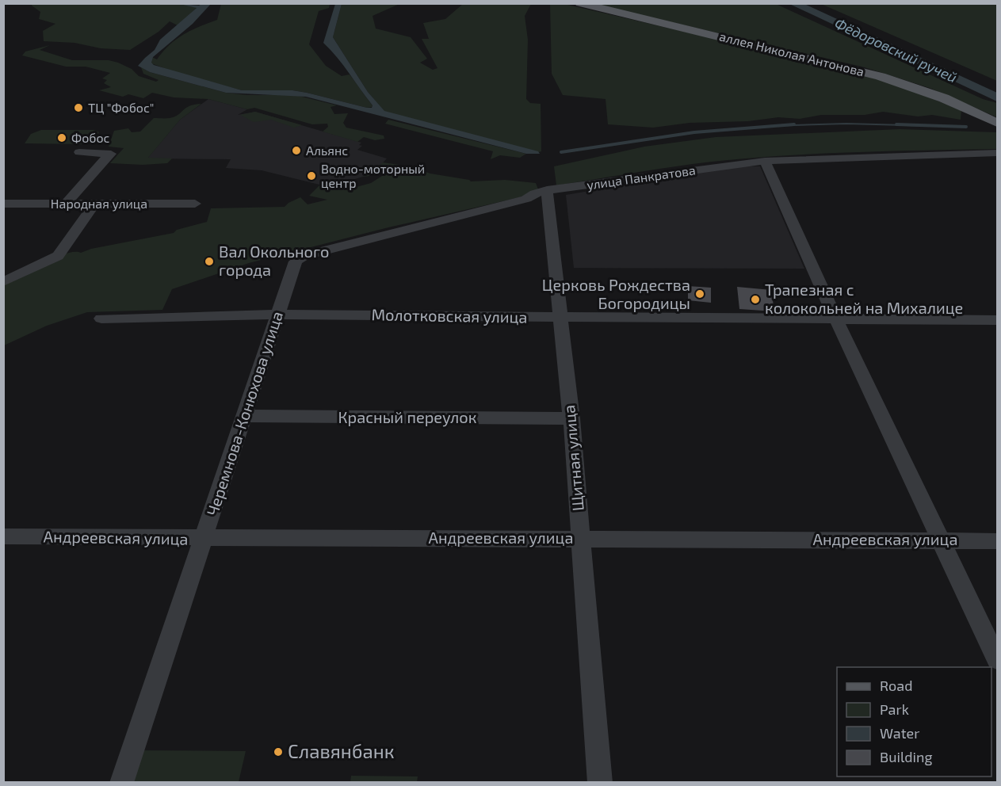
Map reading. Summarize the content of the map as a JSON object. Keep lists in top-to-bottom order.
{
  "streets": {
    "main road": ["аллея Николая Антонова"],
    "street": [
      "улица Панкратова",
      "Народная улица",
      "Молотковская улица",
      "Черемнова-Конюхова улица",
      "Красный переулок",
      "Щитная улица",
      "Андреевская улица"
    ]
  },
  "crossings": [
    ["улица Панкратова", "Черемнова-Конюхова улица"],
    ["улица Панкратова", "Щитная улица"],
    ["Молотковская улица", "Черемнова-Конюхова улица"],
    ["Молотковская улица", "Щитная улица"],
    ["Черемнова-Конюхова улица", "Красный переулок"],
    ["Черемнова-Конюхова улица", "Андреевская улица"],
    ["Красный переулок", "Щитная улица"],
    ["Щитная улица", "Андреевская улица"]
  ],
  "water": ["Фёдоровский ручей"],
  "places": [
    "ТЦ \"Фобос\"",
    "Фобос",
    "Альянс",
    "Водно-моторный центр",
    "Вал Окольного города",
    "Церковь Рождества Богородицы",
    "Трапезная с колокольней на Михалице",
    "Славянбанк"
  ],
  "legend": [
    "Road",
    "Park",
    "Water",
    "Building"
  ]
}
